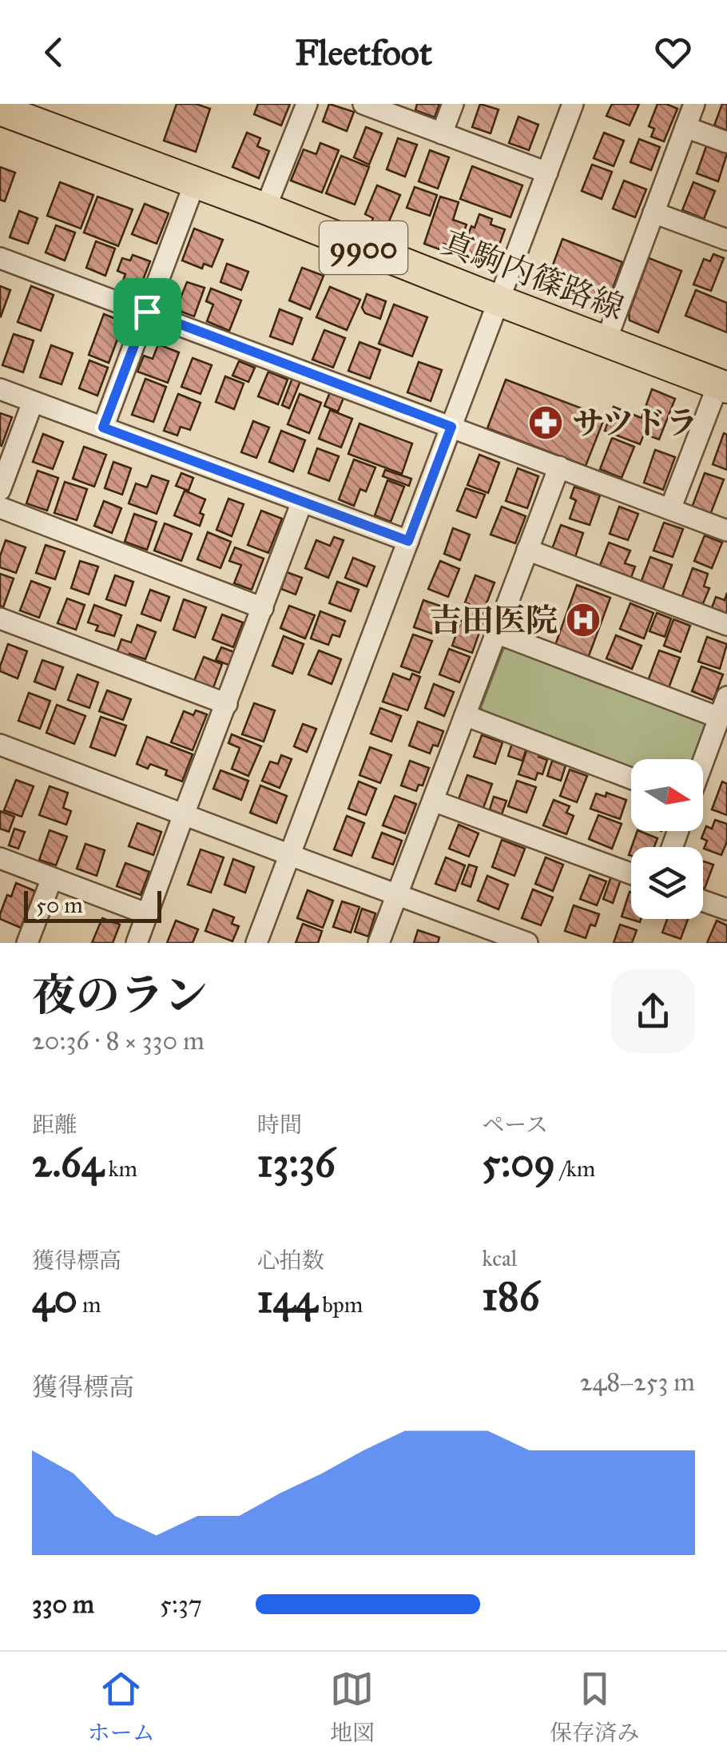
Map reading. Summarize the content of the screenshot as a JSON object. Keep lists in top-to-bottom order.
{
  "streets": {
    "main road": ["9900", "真駒内篠路線"]
  },
  "places": {
    "pharmacy": ["サツドラ"],
    "hospital": ["吉田医院"]
  },
  "scale_bar": "50 m",
  "north": "right",
  "page": {
    "header": "Fleetfoot",
    "scale": "50 m",
    "heading": ["夜のラン", "20:36 · 8 × 330 m"],
    "stats": [
      ["距離", "2.64 km"],
      ["時間", "13:36"],
      ["ペース", "5:09 /km"],
      ["獲得標高", "40 m"],
      ["心拍数", "144 bpm"],
      ["kcal", "186"]
    ],
    "chart": ["獲得標高", "248–253 m"],
    "list": [
      {
        "name": "330 m",
        "note": "5:37"
      }
    ],
    "tabs": ["ホーム", "地図", "保存済み"]
  }
}
